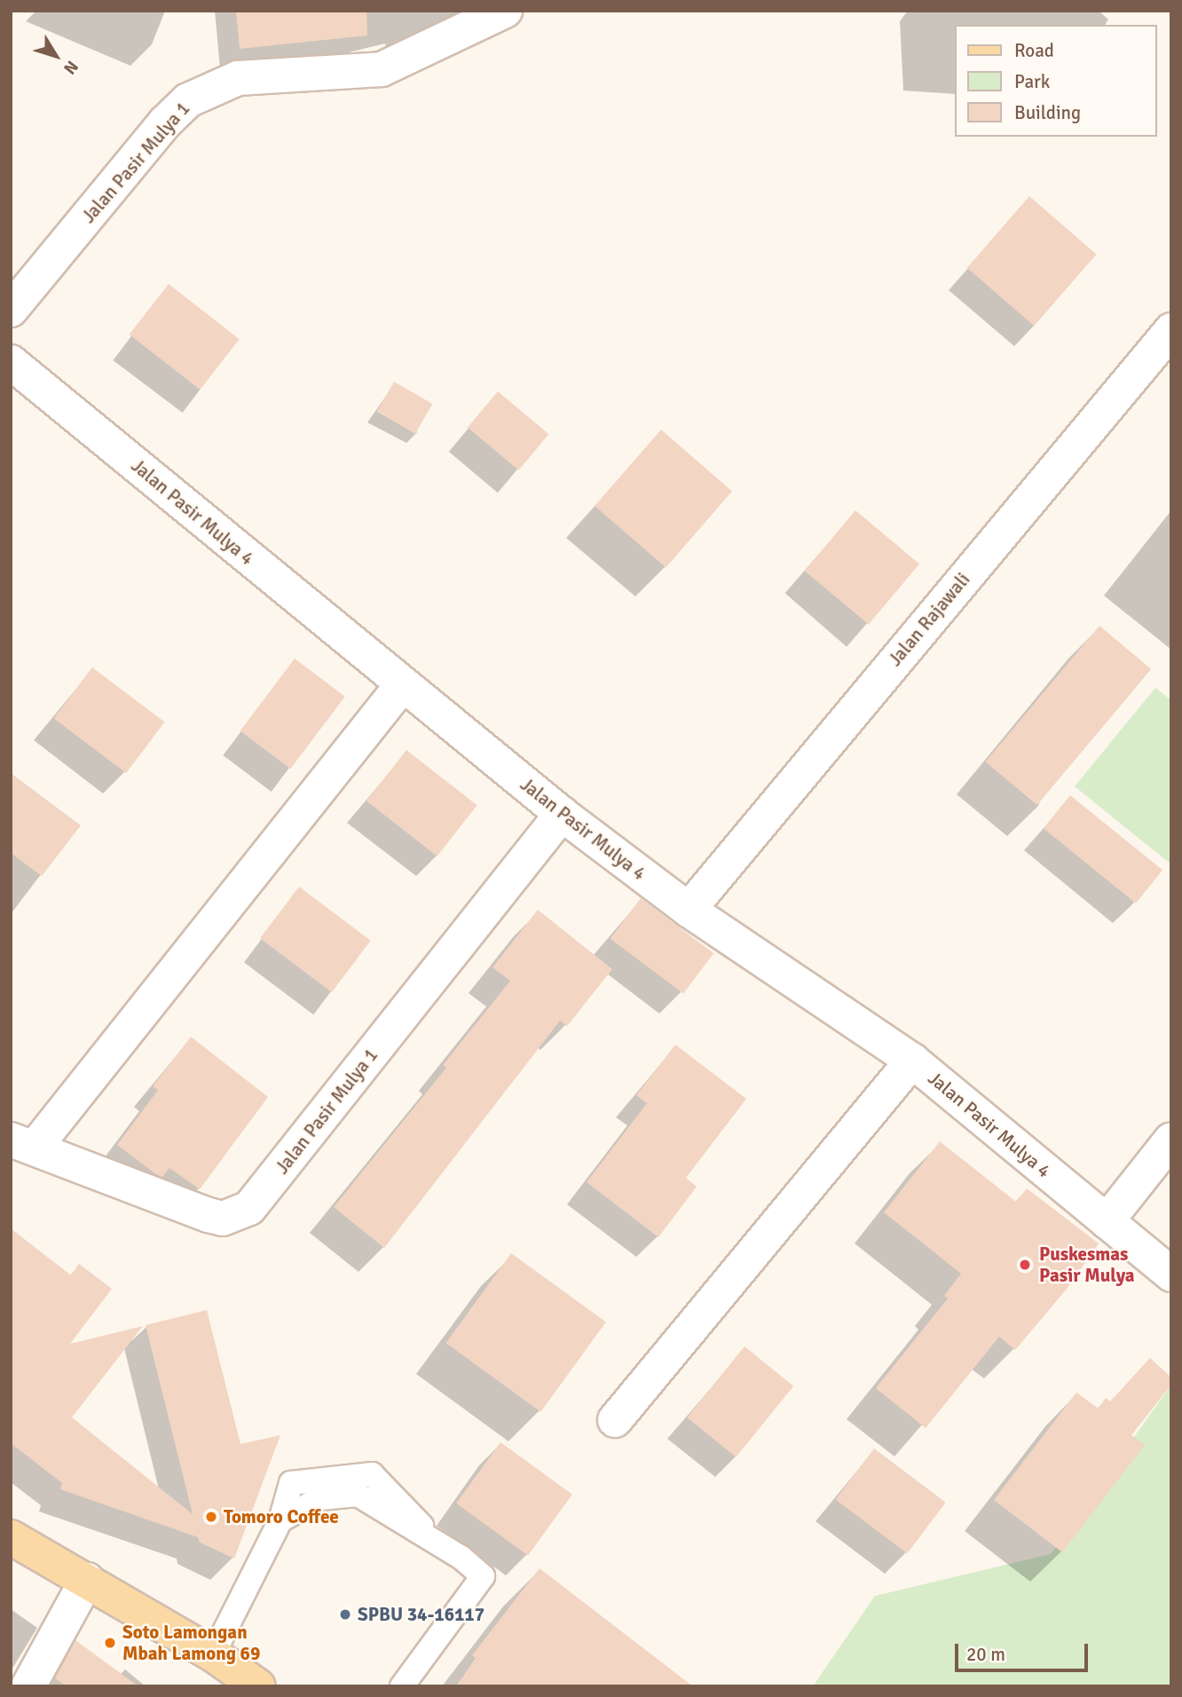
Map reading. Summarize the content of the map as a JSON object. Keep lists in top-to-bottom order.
{
  "streets": {
    "street": ["Jalan Pasir Mulya 1", "Jalan Pasir Mulya 4", "Jalan Rajawali"]
  },
  "crossings": [
    ["Jalan Pasir Mulya 1", "Jalan Pasir Mulya 4"],
    ["Jalan Pasir Mulya 4", "Jalan Rajawali"]
  ],
  "places": [
    "Puskesmas Pasir Mulya",
    "Tomoro Coffee",
    "SPBU 34-16117",
    "Soto Lamongan Mbah Lamong 69"
  ],
  "legend": ["Road", "Park", "Building"],
  "scale_bar": "20 m",
  "north": "bottom right"
}
